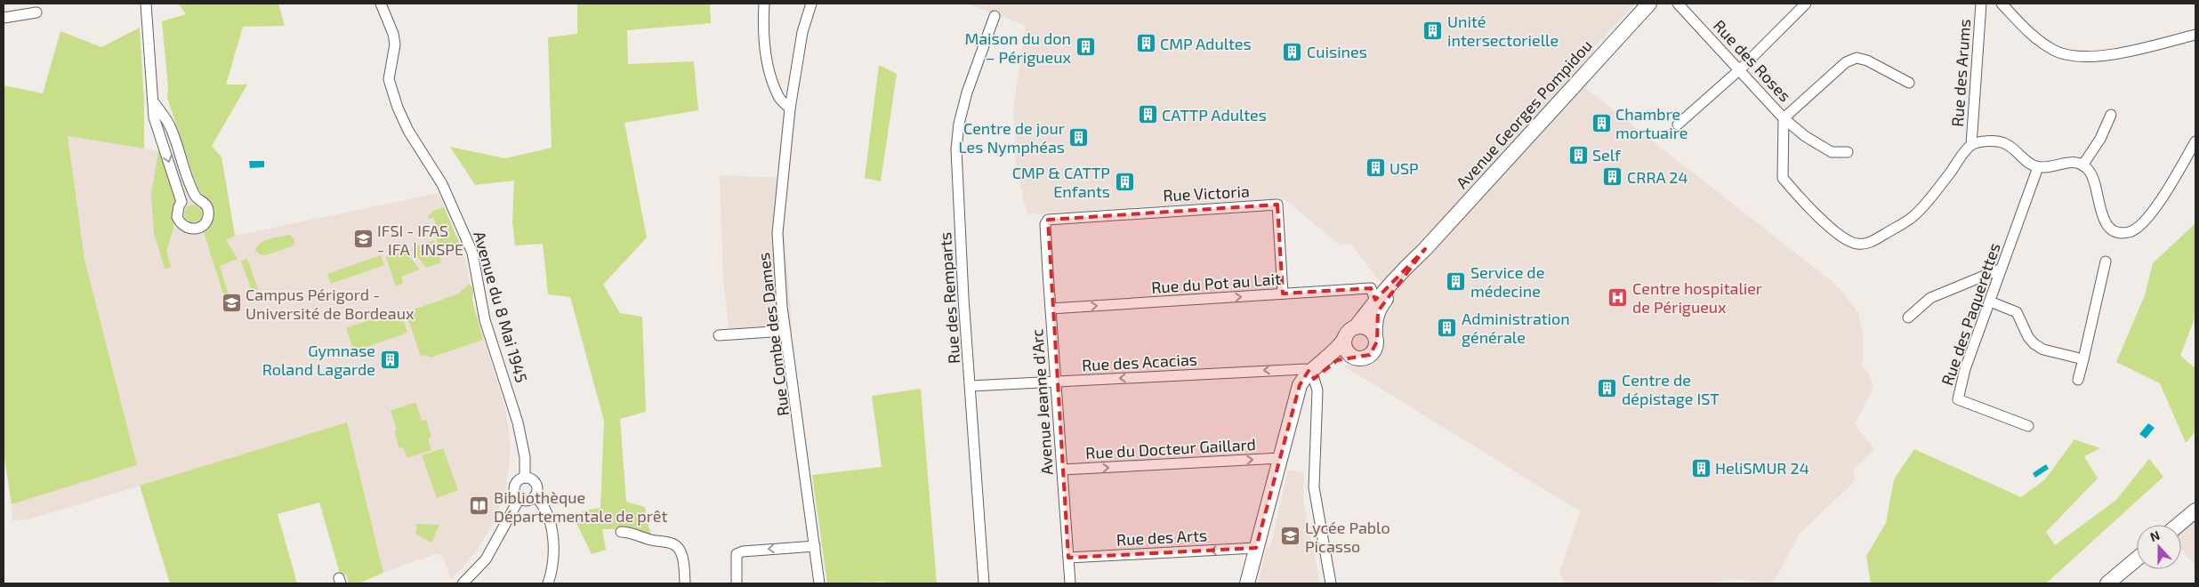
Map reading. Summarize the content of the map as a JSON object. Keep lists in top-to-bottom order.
{
  "streets": {
    "main road": ["Avenue Georges Pompidou"],
    "street": [
      "Rue des Roses",
      "Rue des Arums",
      "Rue Victoria",
      "Rue du Pot au Lait",
      "Rue des Remparts",
      "Avenue du 8 Mai 1945",
      "Rue des Paquerettes",
      "Rue Combe des Dames",
      "Rue des Acacias",
      "Avenue Jeanne d'Arc",
      "Rue du Docteur Gaillard",
      "Rue des Arts"
    ]
  },
  "crossings": [
    ["Rue des Roses", "Rue des Arums"],
    ["Avenue Georges Pompidou", "Rue du Pot au Lait"],
    ["Rue Victoria", "Rue du Pot au Lait"],
    ["Rue Victoria", "Avenue Jeanne d'Arc"],
    ["Rue du Pot au Lait", "Avenue Jeanne d'Arc"],
    ["Rue des Remparts", "Rue des Acacias"],
    ["Rue des Acacias", "Avenue Jeanne d'Arc"],
    ["Avenue Jeanne d'Arc", "Rue du Docteur Gaillard"],
    ["Avenue Jeanne d'Arc", "Rue des Arts"]
  ],
  "one_way": [
    "Rue du Pot au Lait",
    "Rue des Acacias",
    "Rue du Docteur Gaillard",
    "Rue des Arts"
  ],
  "places": {
    "building": [
      "Unité intersectorielle",
      "CMP Adultes",
      "Maison du don – Périgueux",
      "Cuisines",
      "CATTP Adultes",
      "Chambre mortuaire",
      "Centre de jour Les Nymphéas",
      "Self",
      "USP",
      "CRRA 24",
      "CMP & CATTP Enfants",
      "Service de médecine",
      "Administration générale",
      "Gymnase Roland Lagarde",
      "Centre de dépistage IST",
      "HeliSMUR 24"
    ],
    "school or university": ["IFSI - IFAS - IFA | INSPE", "Campus Périgord - Université de Bordeaux", "Lycée Pablo Picasso"],
    "hospital": ["Centre hospitalier de Périgueux"],
    "library": ["Bibliothèque Départementale de prêt"]
  },
  "north": "top"
}
